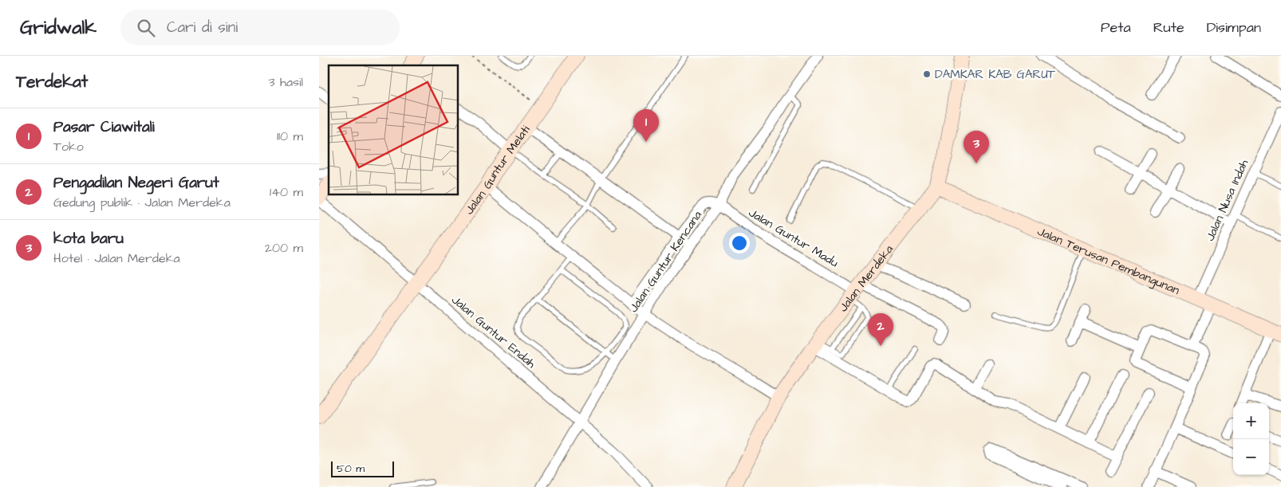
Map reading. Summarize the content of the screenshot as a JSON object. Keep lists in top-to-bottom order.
{
  "streets": {
    "street": [
      "Jalan Guntur Melati",
      "Jalan Nusa Indah",
      "Jalan Guntur Madu",
      "Jalan Terusan Pembangunan",
      "Jalan Guntur Kencana",
      "Jalan Merdeka",
      "Jalan Guntur Endah"
    ]
  },
  "crossings": [
    ["Jalan Guntur Melati", "Jalan Guntur Endah"],
    ["Jalan Nusa Indah", "Jalan Terusan Pembangunan"],
    ["Jalan Guntur Madu", "Jalan Guntur Kencana"],
    ["Jalan Guntur Madu", "Jalan Merdeka"],
    ["Jalan Terusan Pembangunan", "Jalan Merdeka"],
    ["Jalan Guntur Kencana", "Jalan Guntur Endah"]
  ],
  "places": ["DAMKAR KAB GARUT"],
  "scale_bar": "50 m",
  "page": {
    "header": "Gridwalk",
    "search": "Cari di sini",
    "nav": ["Peta", "Rute", "Disimpan"],
    "heading": ["Terdekat", "3 hasil"],
    "list": [
      {
        "mark": "1",
        "name": "Pasar Ciawitali",
        "note": "Toko",
        "value": "110 m"
      },
      {
        "mark": "2",
        "name": "Pengadilan Negeri Garut",
        "note": "Gedung publik · Jalan Merdeka",
        "value": "140 m"
      },
      {
        "mark": "3",
        "name": "kota baru",
        "note": "Hotel · Jalan Merdeka",
        "value": "200 m"
      }
    ],
    "pins": ["1", "3", "2"],
    "map_buttons": ["+", "−"],
    "scale": "50 m"
  }
}
